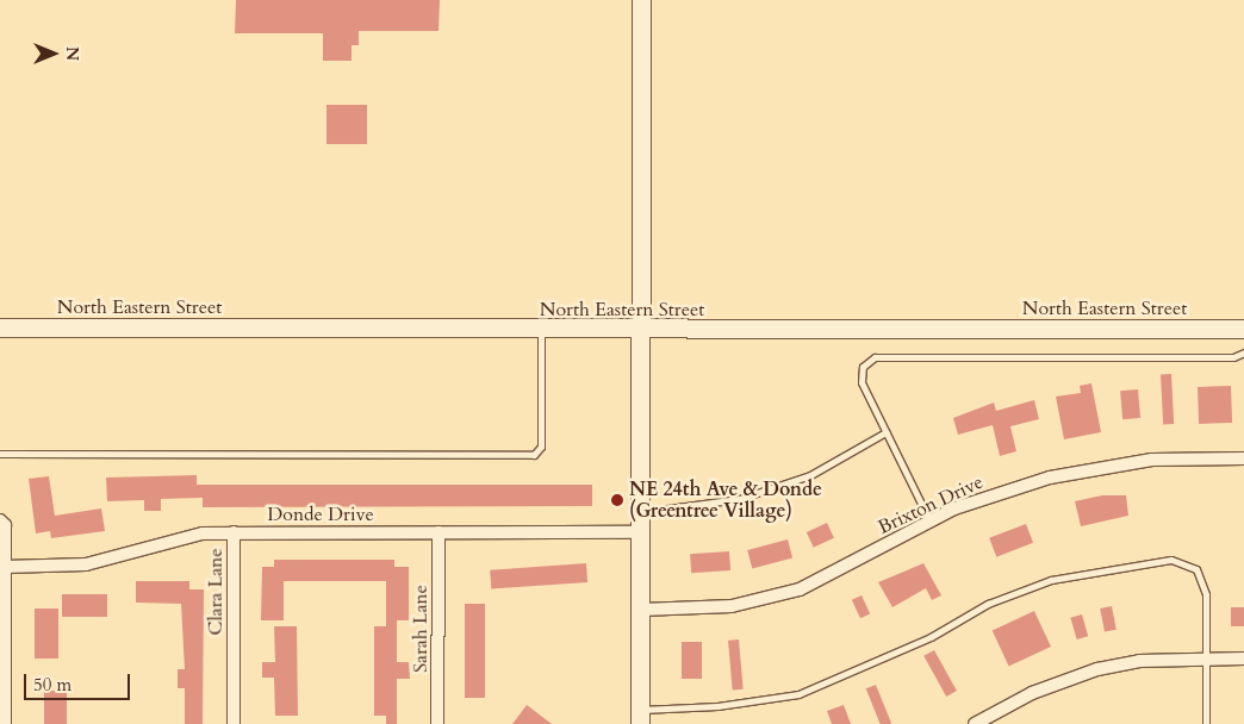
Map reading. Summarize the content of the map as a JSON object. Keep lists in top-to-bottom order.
{
  "streets": {
    "main road": ["North Eastern Street"],
    "street": [
      "Brixton Drive",
      "Donde Drive",
      "Clara Lane",
      "Sarah Lane"
    ]
  },
  "crossings": [
    ["Donde Drive", "Clara Lane"],
    ["Donde Drive", "Sarah Lane"]
  ],
  "places": ["NE 24th Ave & Donde (Greentree Village)"],
  "scale_bar": "50 m",
  "north": "right"
}
